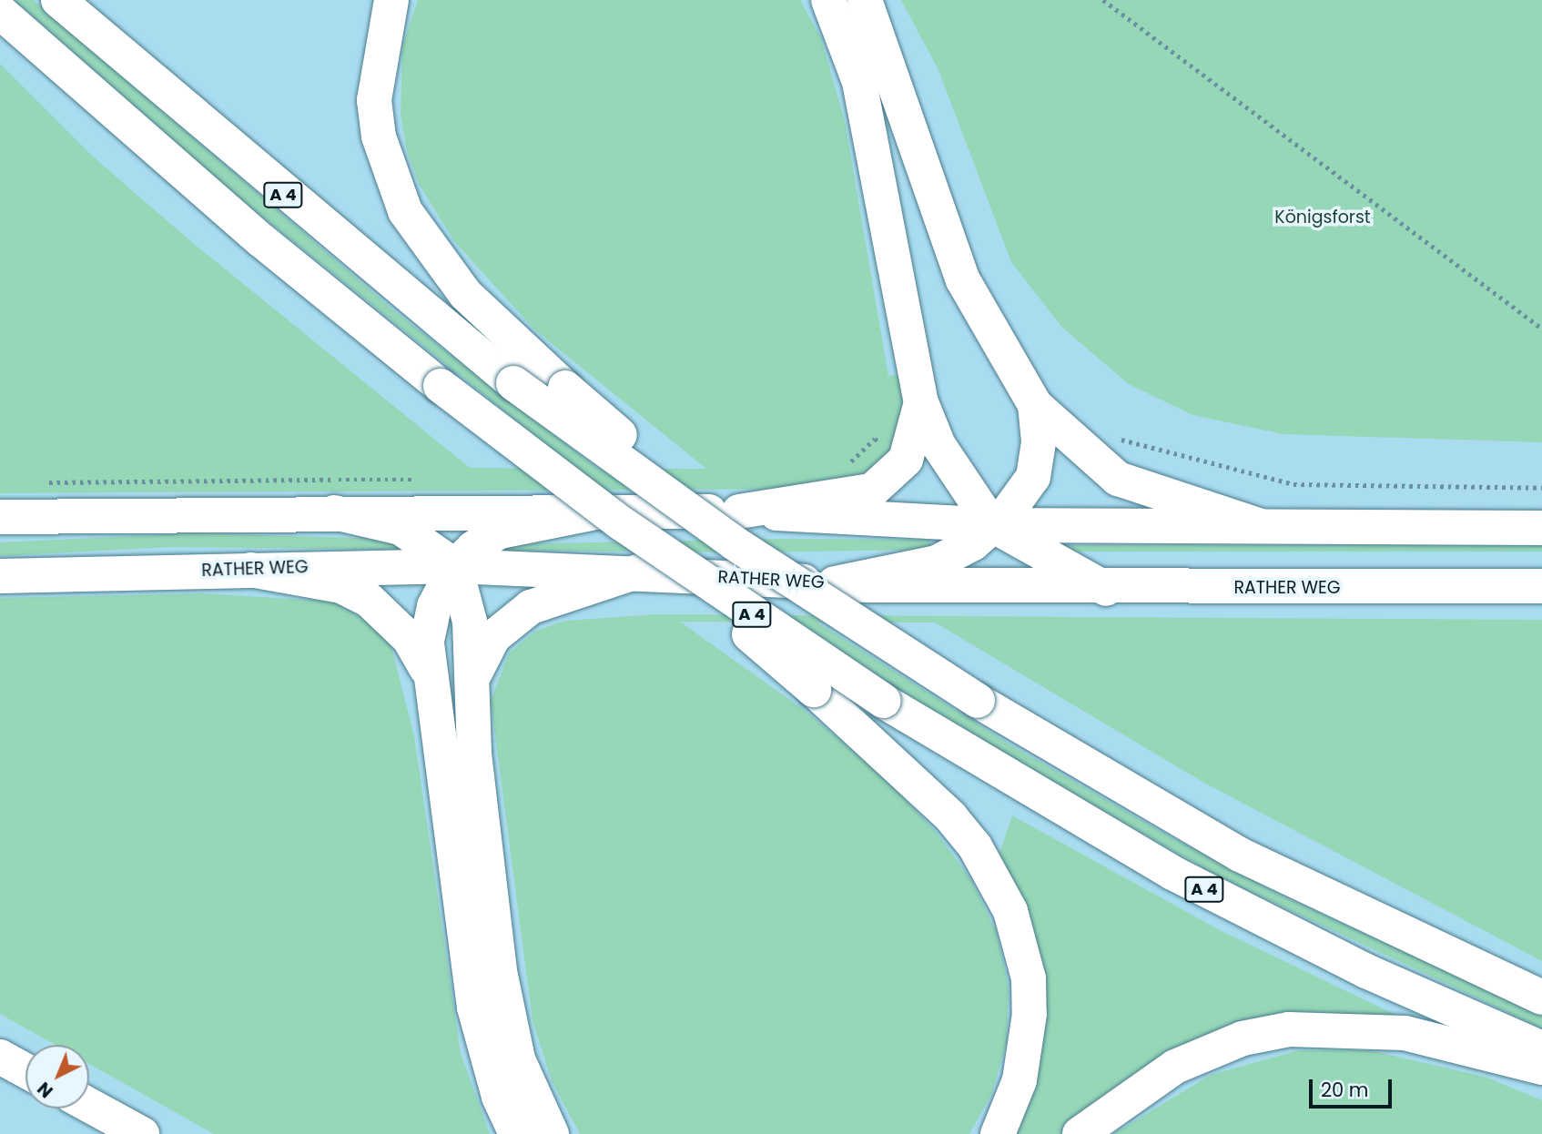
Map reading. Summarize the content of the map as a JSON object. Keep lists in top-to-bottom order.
{
  "streets": {
    "main road": ["A 4", "RATHER WEG"]
  },
  "parks": ["Königsforst"],
  "scale_bar": "20 m",
  "north": "bottom left"
}
